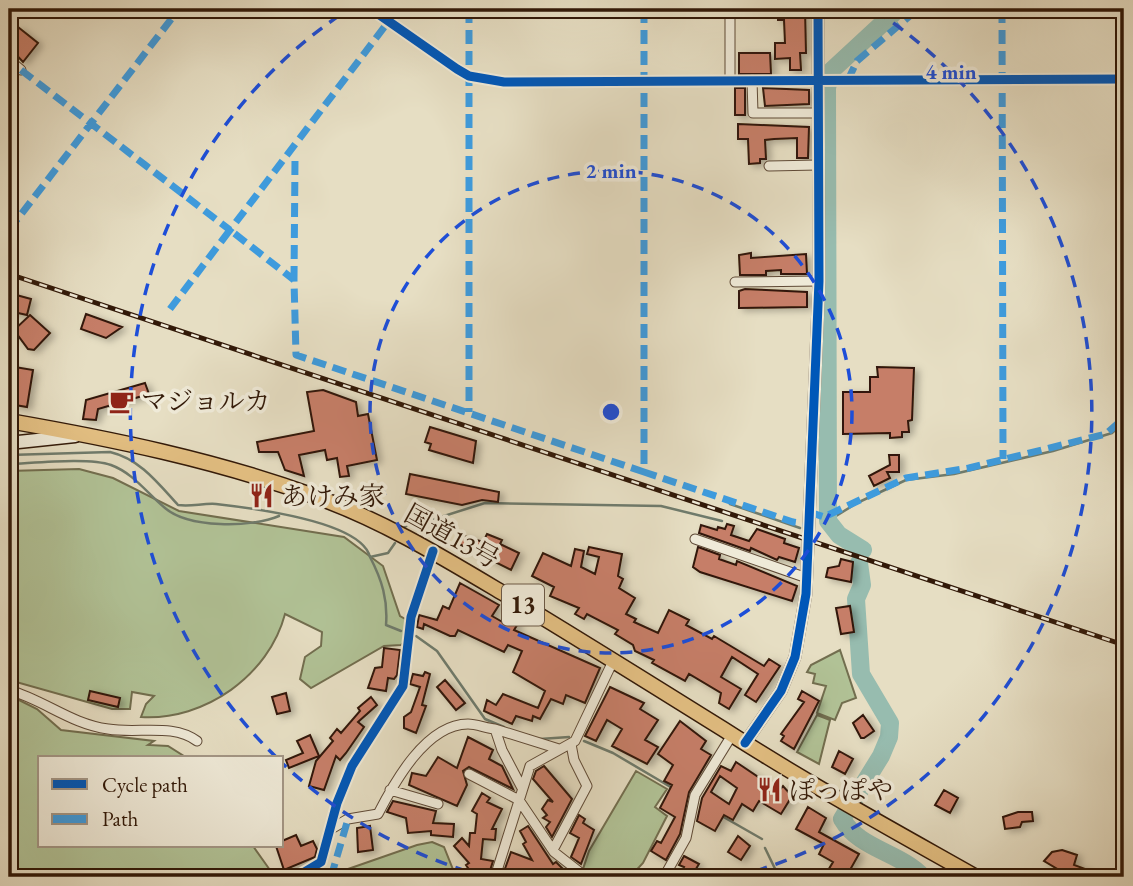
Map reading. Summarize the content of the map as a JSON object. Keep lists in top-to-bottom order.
{
  "streets": {
    "highway": ["国道13号", "13"]
  },
  "places": {
    "cafe": ["マジョルカ"],
    "restaurant": ["あけみ家", "ぽっぽや"]
  },
  "legend": ["Cycle path", "Path"],
  "rings": ["4 min", "2 min"]
}
